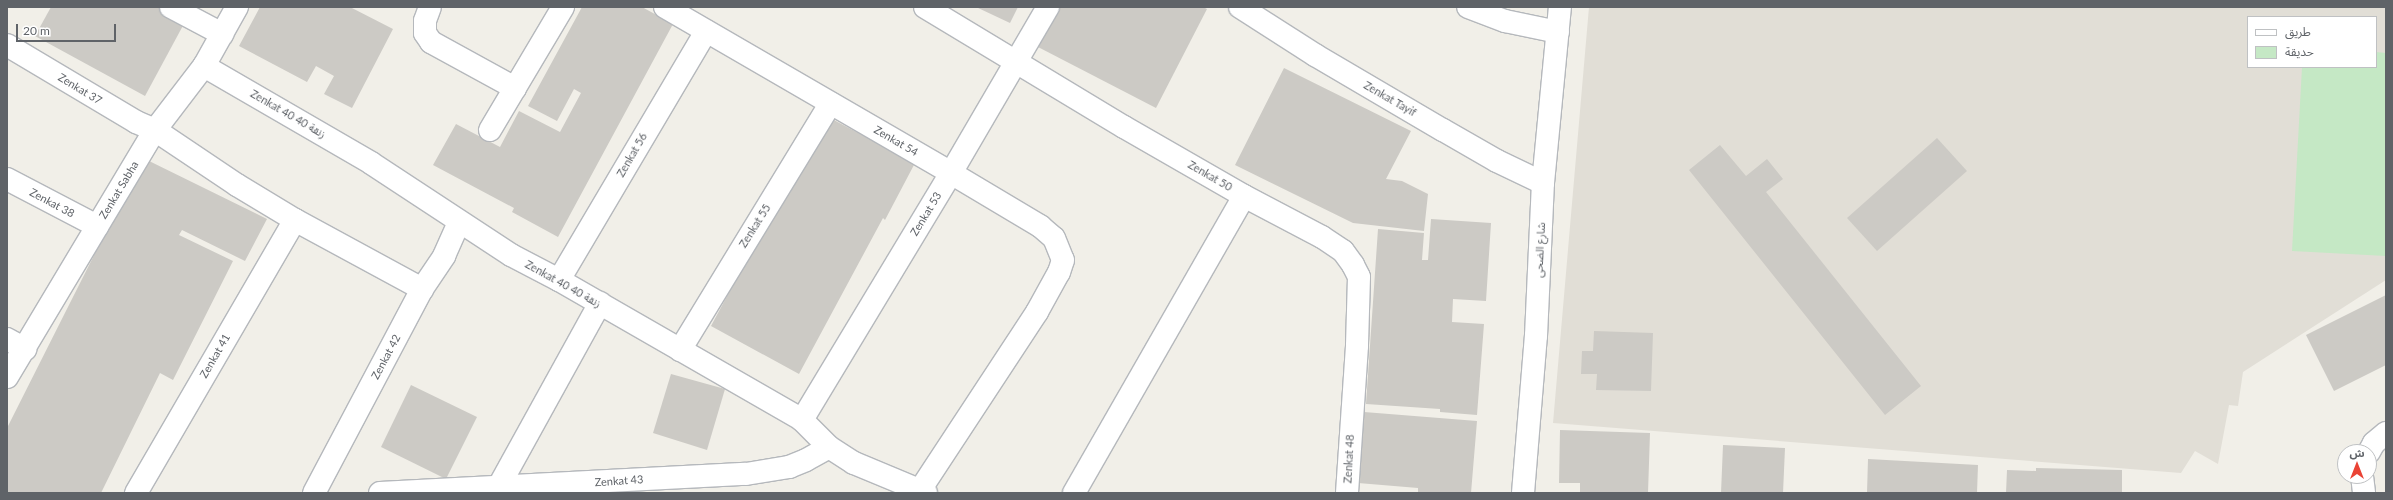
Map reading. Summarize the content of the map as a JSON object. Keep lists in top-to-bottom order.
{
  "streets": {
    "street": [
      "Zenkat 37",
      "Zenkat Tayif",
      "Zenkat 40 زنقة 40",
      "Zenkat 54",
      "Zenkat 56",
      "Zenkat 50",
      "Zenkat Sabha",
      "Zenkat 38",
      "Zenkat 53",
      "Zenkat 55",
      "شارع الضحى",
      "Zenkat 41",
      "Zenkat 42",
      "Zenkat 48",
      "Zenkat 43"
    ]
  },
  "crossings": [
    ["Zenkat 37", "Zenkat Sabha"],
    ["Zenkat 37", "Zenkat 41"],
    ["Zenkat 37", "Zenkat 42"],
    ["Zenkat Tayif", "شارع الضحى"],
    ["Zenkat 40 زنقة 40", "Zenkat 54"],
    ["Zenkat 40 زنقة 40", "Zenkat 56"],
    ["Zenkat 40 زنقة 40", "Zenkat Sabha"],
    ["Zenkat 40 زنقة 40", "Zenkat 53"],
    ["Zenkat 40 زنقة 40", "Zenkat 55"],
    ["Zenkat 40 زنقة 40", "Zenkat 42"],
    ["Zenkat 40 زنقة 40", "Zenkat 43"],
    ["Zenkat 54", "Zenkat 56"],
    ["Zenkat 54", "Zenkat 53"],
    ["Zenkat 54", "Zenkat 55"],
    ["Zenkat 50", "Zenkat 53"],
    ["Zenkat 50", "Zenkat 48"],
    ["Zenkat Sabha", "Zenkat 38"]
  ],
  "legend": ["طريق", "حديقة"],
  "scale_bar": "20 m",
  "north": "top"
}
